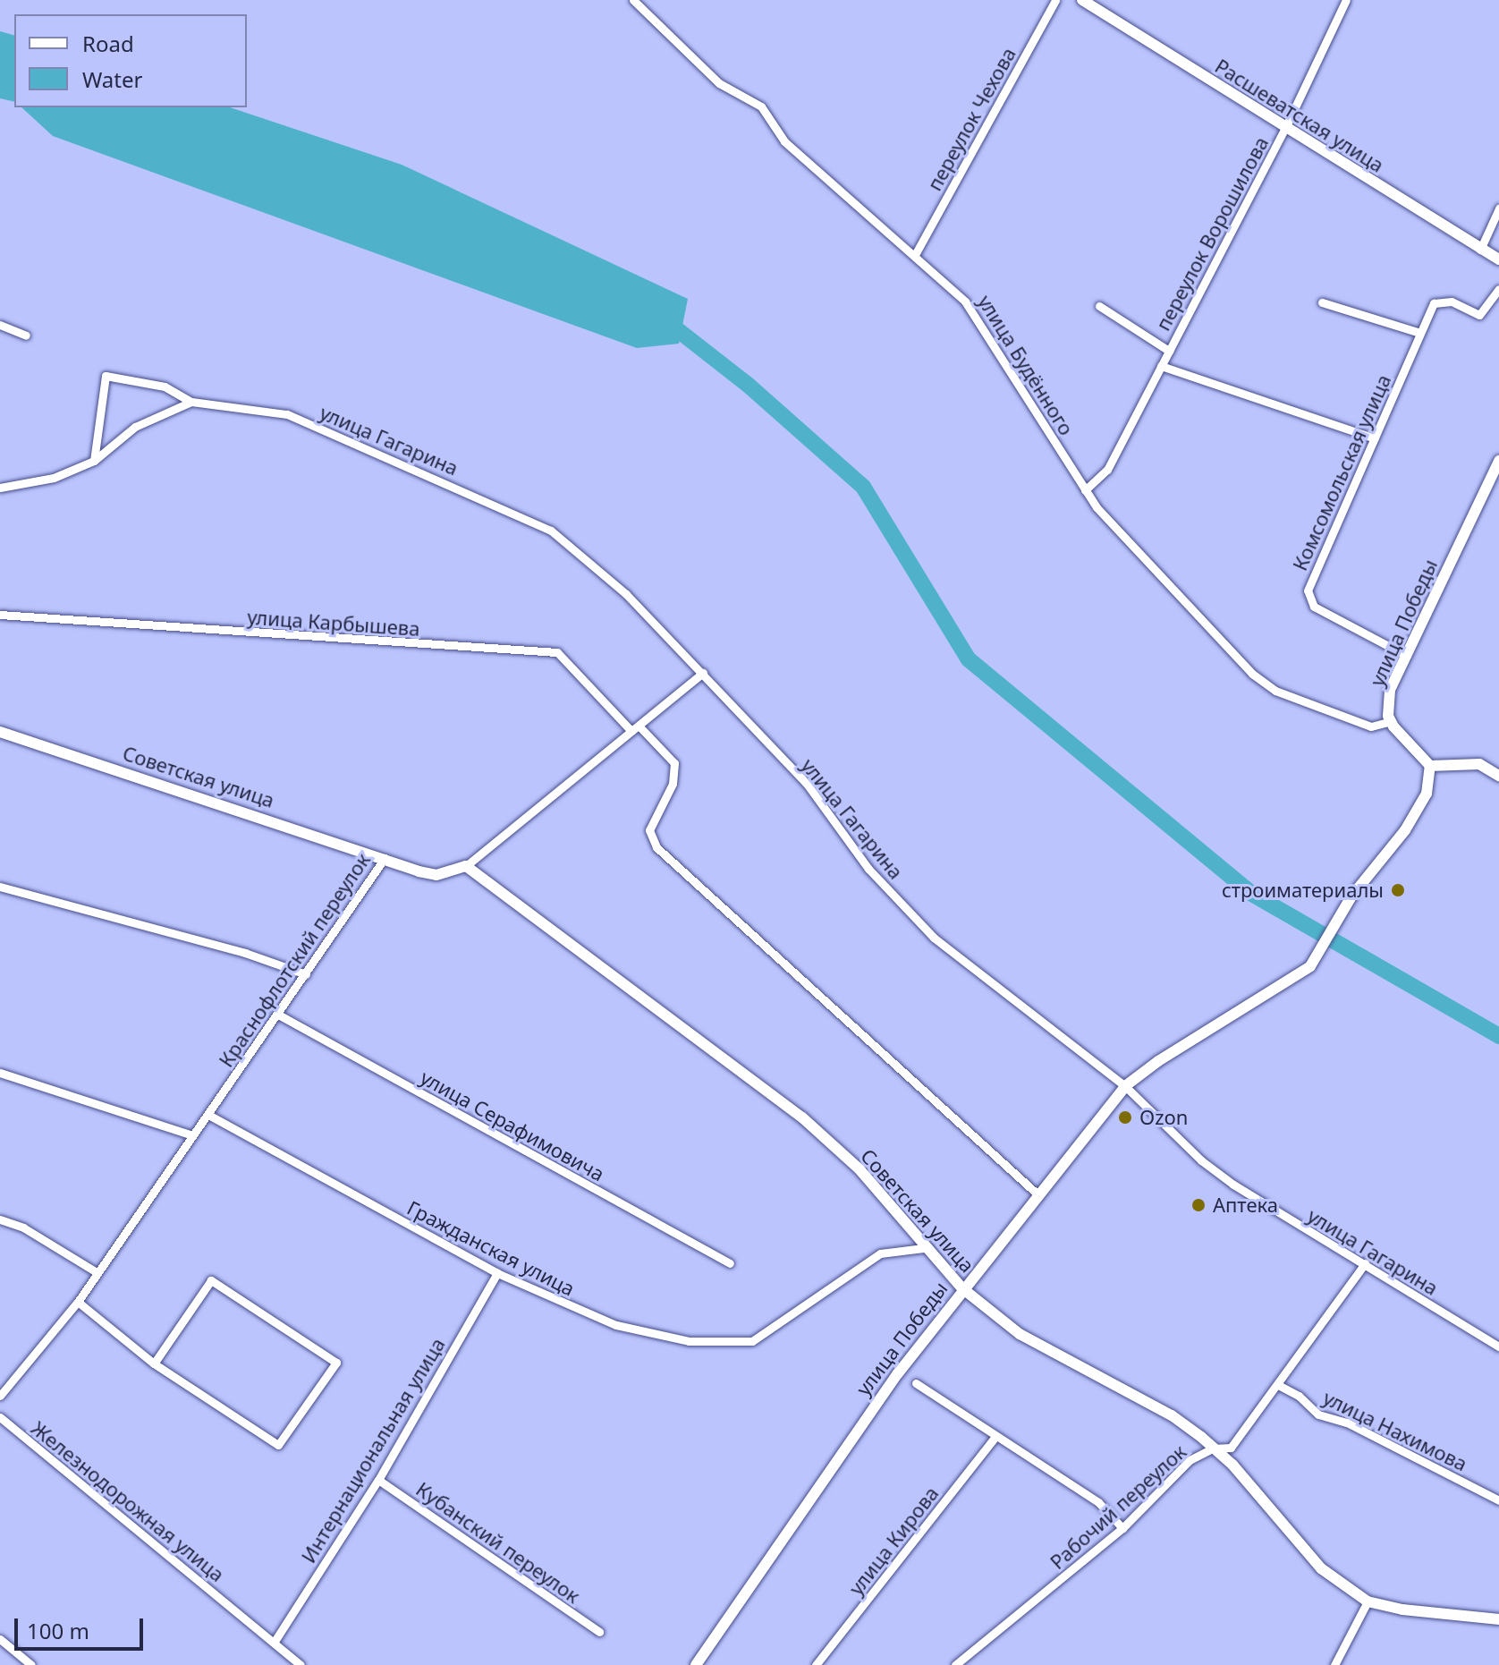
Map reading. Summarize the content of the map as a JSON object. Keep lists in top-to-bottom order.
{
  "streets": {
    "street": [
      "Расшеватская улица",
      "переулок Чехова",
      "переулок Ворошилова",
      "улица Будённого",
      "улица Гагарина",
      "Комсомольская улица",
      "улица Карбышева",
      "улица Победы",
      "Советская улица",
      "Краснофлотский переулок",
      "улица Серафимовича",
      "Гражданская улица",
      "улица Нахимова",
      "Интернациональная улица",
      "Железнодорожная улица",
      "Рабочий переулок",
      "улица Кирова",
      "Кубанский переулок"
    ]
  },
  "crossings": [
    ["Расшеватская улица", "переулок Ворошилова"],
    ["переулок Чехова", "улица Будённого"],
    ["переулок Ворошилова", "улица Будённого"],
    ["улица Будённого", "улица Победы"],
    ["улица Гагарина", "улица Победы"],
    ["улица Гагарина", "Краснофлотский переулок"],
    ["улица Гагарина", "Рабочий переулок"],
    ["Комсомольская улица", "улица Победы"],
    ["улица Карбышева", "улица Победы"],
    ["улица Карбышева", "Краснофлотский переулок"],
    ["улица Победы", "Советская улица"],
    ["Советская улица", "Краснофлотский переулок"],
    ["Советская улица", "Гражданская улица"],
    ["Советская улица", "Рабочий переулок"],
    ["Краснофлотский переулок", "улица Серафимовича"],
    ["Краснофлотский переулок", "Гражданская улица"],
    ["Гражданская улица", "Интернациональная улица"],
    ["улица Нахимова", "Рабочий переулок"],
    ["Интернациональная улица", "Железнодорожная улица"],
    ["Интернациональная улица", "Кубанский переулок"]
  ],
  "places": ["строиматериалы", "Ozon", "Аптека"],
  "legend": ["Road", "Water"],
  "scale_bar": "100 m"
}
